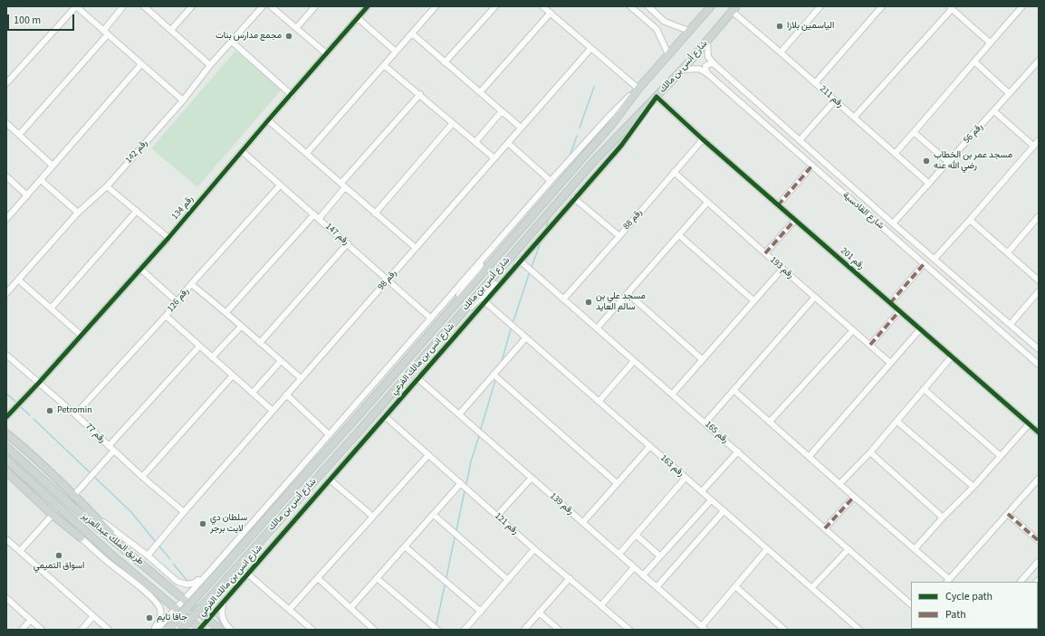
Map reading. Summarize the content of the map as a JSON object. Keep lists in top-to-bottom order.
{
  "streets": {
    "main road": ["شارع أنس بن مالك", "طريق الملك عبدالعزيز"],
    "street": [
      "رقم 211",
      "رقم 56",
      "رقم 142",
      "رقم 134",
      "شارع القادسية",
      "رقم 88",
      "رقم 147",
      "رقم 201",
      "رقم 193",
      "رقم 98",
      "رقم 126",
      "شارع انس بن مالك الفرعي",
      "رقم 165",
      "رقم 77",
      "رقم 163",
      "رقم 139",
      "رقم 121"
    ]
  },
  "crossings": [
    ["شارع أنس بن مالك", "رقم 211"],
    ["شارع أنس بن مالك", "شارع القادسية"],
    ["شارع أنس بن مالك", "رقم 201"],
    ["شارع أنس بن مالك", "شارع انس بن مالك الفرعي"],
    ["رقم 211", "رقم 56"],
    ["رقم 56", "شارع القادسية"],
    ["رقم 134", "رقم 147"],
    ["رقم 134", "رقم 77"],
    ["رقم 88", "رقم 201"],
    ["رقم 88", "رقم 193"],
    ["رقم 88", "رقم 165"],
    ["رقم 147", "رقم 98"],
    ["رقم 147", "رقم 126"],
    ["رقم 201", "شارع انس بن مالك الفرعي"],
    ["رقم 98", "رقم 77"],
    ["رقم 126", "رقم 77"],
    ["شارع انس بن مالك الفرعي", "رقم 165"],
    ["شارع انس بن مالك الفرعي", "رقم 163"],
    ["شارع انس بن مالك الفرعي", "رقم 139"],
    ["شارع انس بن مالك الفرعي", "رقم 121"],
    ["شارع انس بن مالك الفرعي", "طريق الملك عبدالعزيز"]
  ],
  "places": [
    "الياسمين بلازا",
    "مجمع مدارس بنات",
    "مسجد عمر بن الخطاب رضي الله عنه",
    "مسجد علي بن سالم العايد",
    "Petromin",
    "سلطان دي لايت برجر",
    "اسواق التميمي",
    "جافا تايم"
  ],
  "legend": ["Cycle path", "Path"],
  "scale_bar": "100 m"
}
